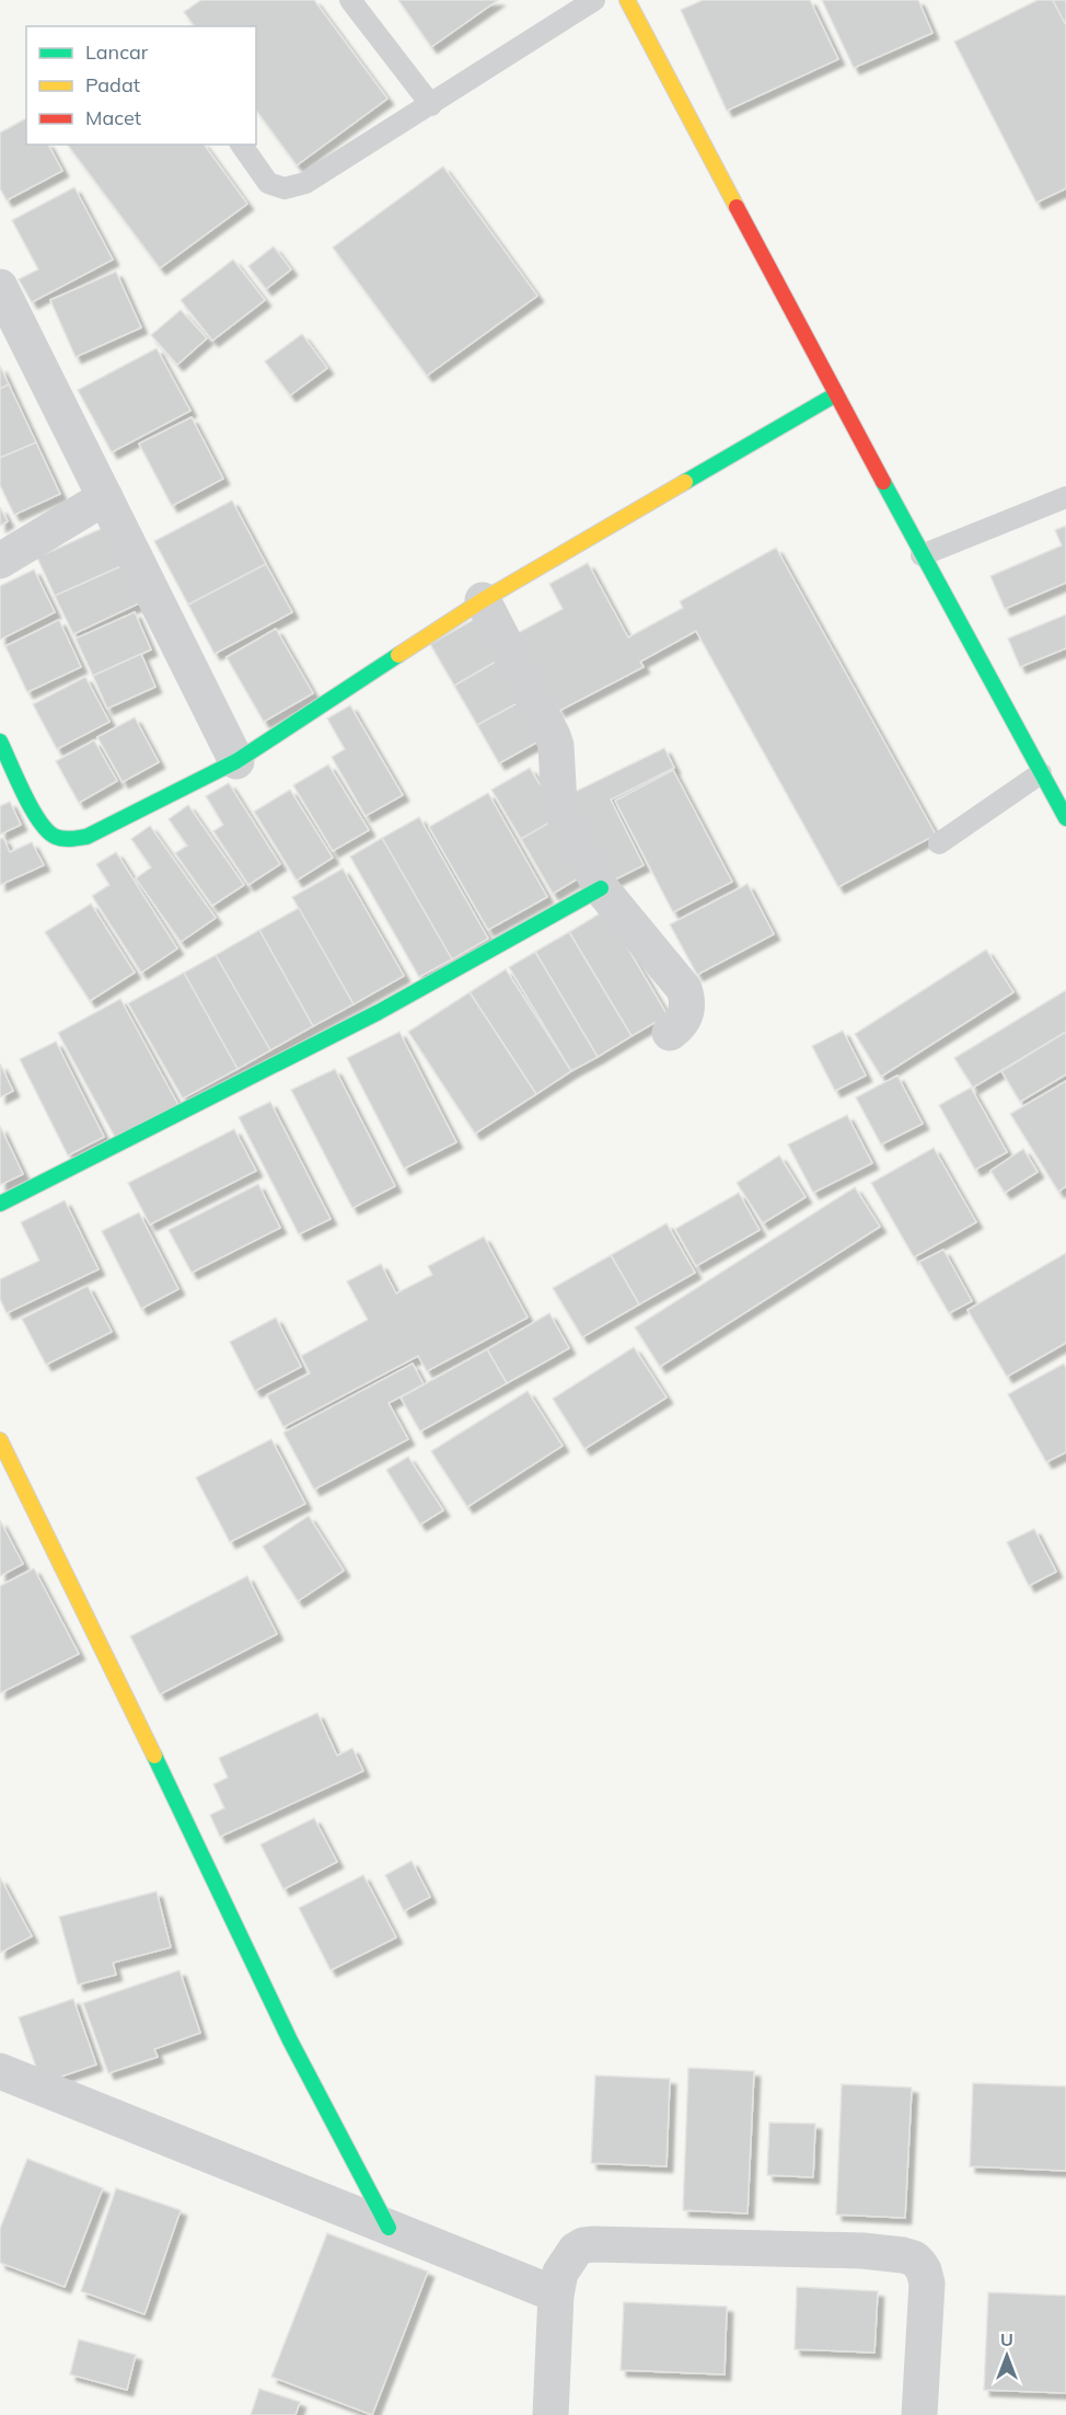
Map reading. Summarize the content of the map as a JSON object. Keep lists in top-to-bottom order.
{
  "legend": ["Lancar", "Padat", "Macet"],
  "north": "top"
}
